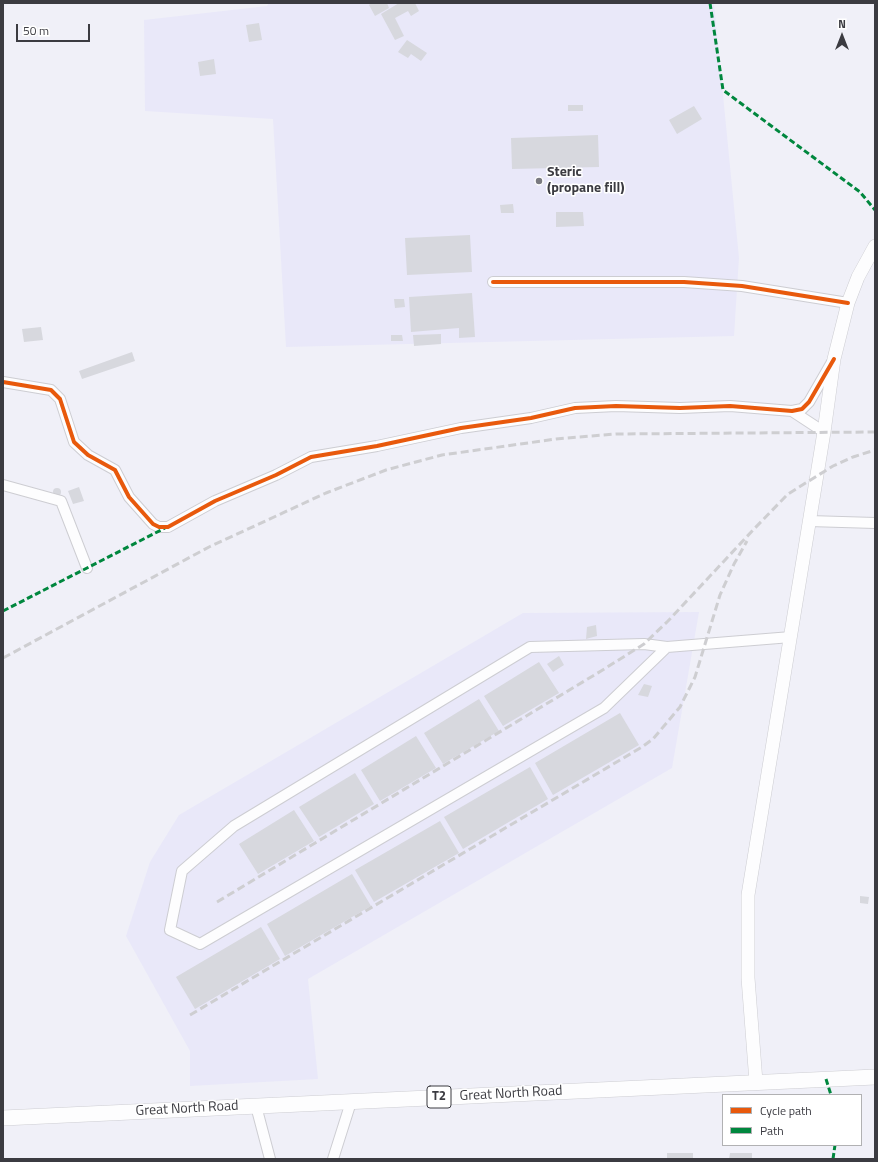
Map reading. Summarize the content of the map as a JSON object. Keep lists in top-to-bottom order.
{
  "streets": {
    "highway": ["Great North Road", "T2"]
  },
  "places": ["Steric (propane fill)"],
  "legend": ["Cycle path", "Path"],
  "scale_bar": "50 m",
  "north": "top"
}
